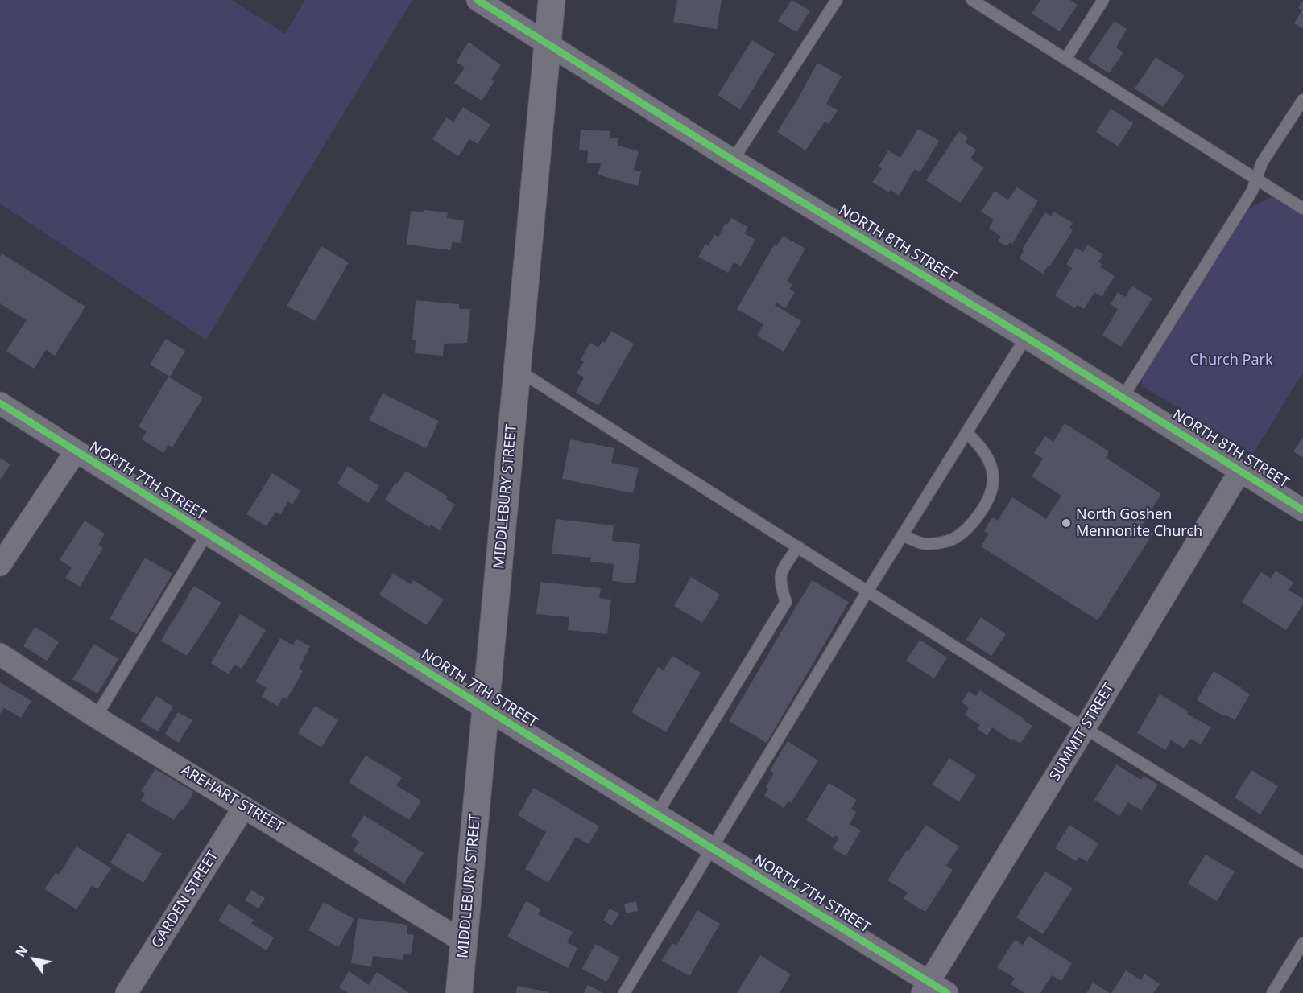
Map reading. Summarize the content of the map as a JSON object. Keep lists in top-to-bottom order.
{
  "streets": {
    "main road": ["MIDDLEBURY STREET"],
    "street": [
      "NORTH 8TH STREET",
      "NORTH 7TH STREET",
      "SUMMIT STREET",
      "AREHART STREET",
      "GARDEN STREET"
    ]
  },
  "crossings": [
    ["NORTH 8TH STREET", "MIDDLEBURY STREET"],
    ["NORTH 8TH STREET", "SUMMIT STREET"],
    ["NORTH 7TH STREET", "MIDDLEBURY STREET"],
    ["NORTH 7TH STREET", "SUMMIT STREET"],
    ["MIDDLEBURY STREET", "AREHART STREET"],
    ["AREHART STREET", "GARDEN STREET"]
  ],
  "parks": ["Church Park"],
  "places": ["North Goshen Mennonite Church"],
  "north": "top left"
}
